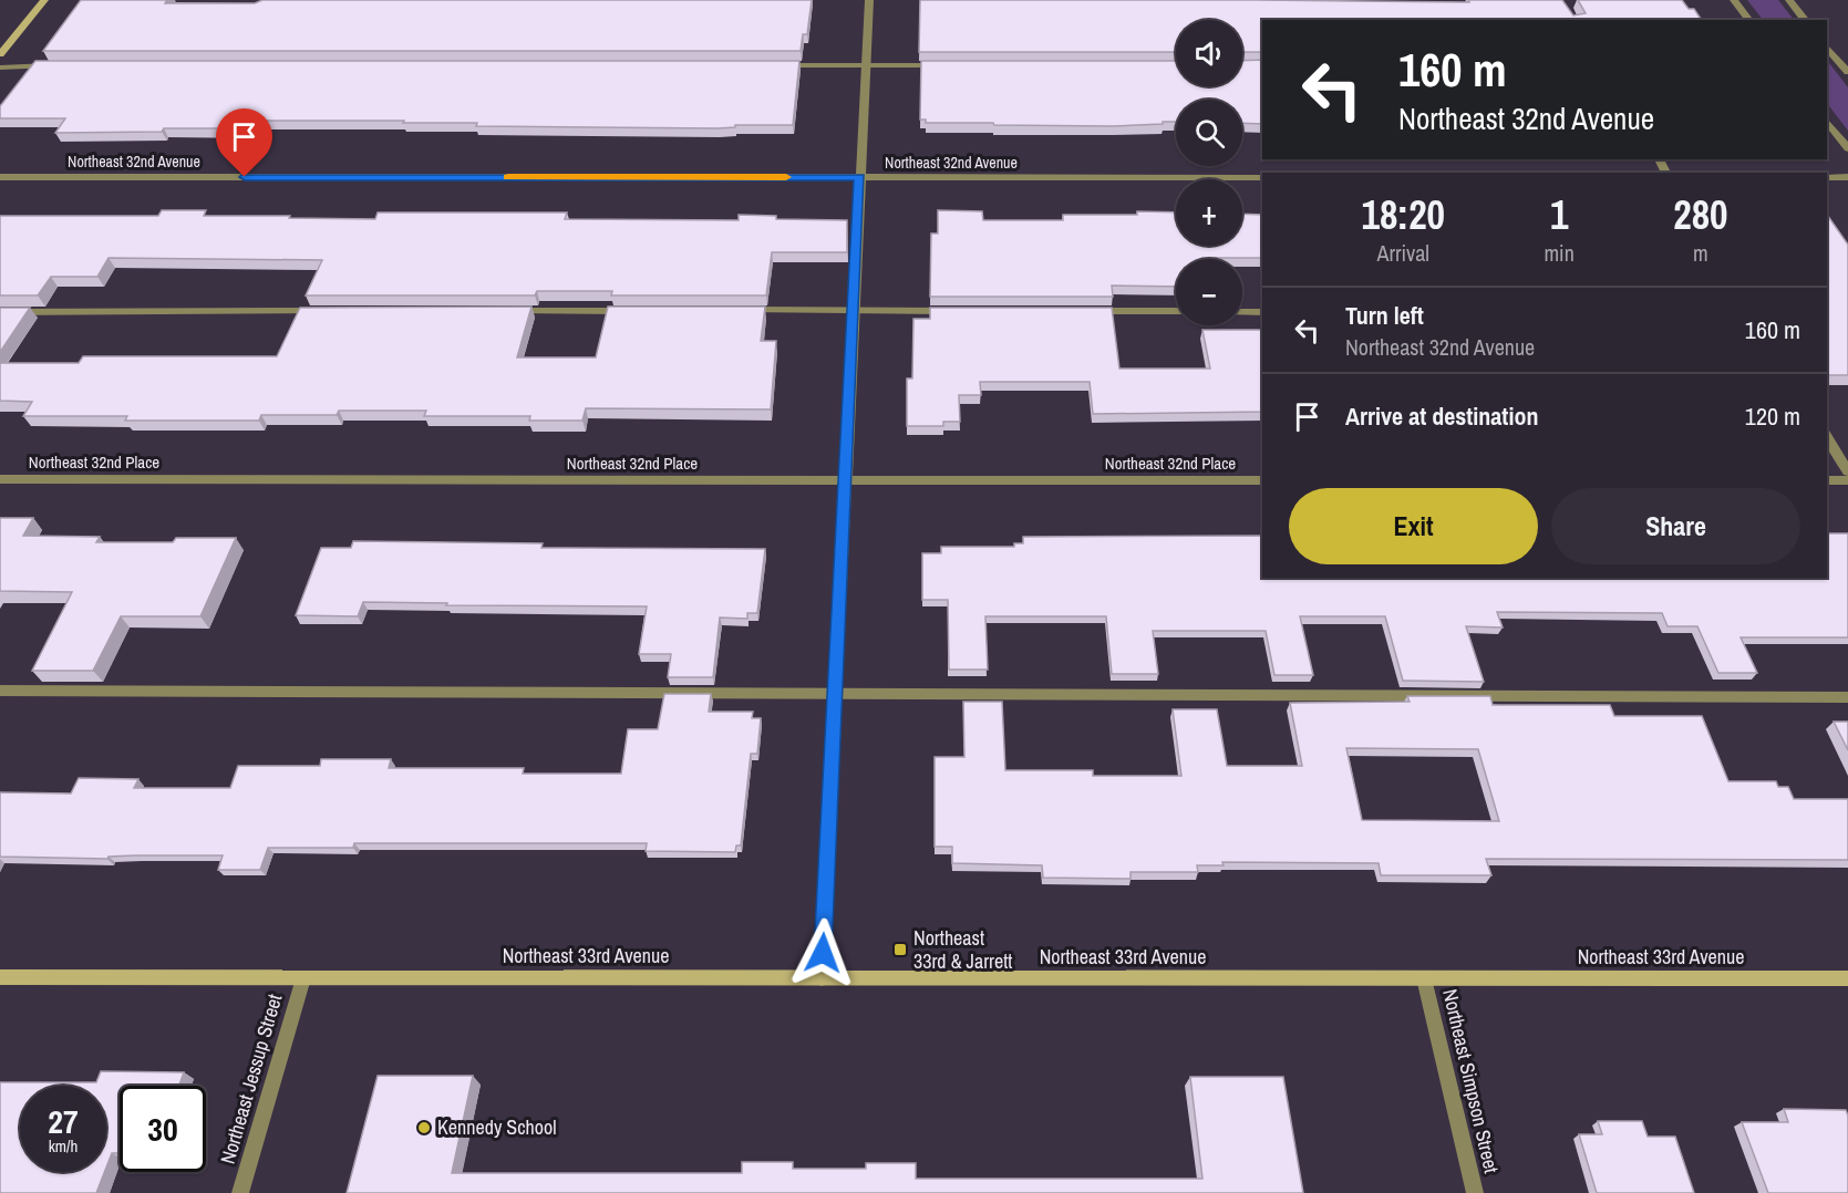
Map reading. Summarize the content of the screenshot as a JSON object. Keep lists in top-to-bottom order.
{
  "streets": {
    "main road": ["Northeast 33rd Avenue"],
    "street": [
      "Northeast 32nd Avenue",
      "Northeast 32nd Place",
      "Northeast Jessup Street",
      "Northeast Simpson Street"
    ]
  },
  "crossings": [
    ["Northeast 33rd Avenue", "Northeast Jessup Street"],
    ["Northeast 33rd Avenue", "Northeast Simpson Street"]
  ],
  "places": {
    "transit": ["Northeast 33rd & Jarrett"],
    "other": ["Kennedy School"]
  },
  "page": {
    "map_buttons": ["+", "−"],
    "turn": ["160 m", "Northeast 32nd Avenue"],
    "eta": [
      "18:20",
      "Arrival",
      "1",
      "min",
      "280",
      "m"
    ],
    "list": [
      {
        "name": "Turn left",
        "note": "Northeast 32nd Avenue",
        "value": "160 m"
      },
      {
        "name": "Arrive at destination",
        "value": "120 m"
      }
    ],
    "buttons": ["Exit", "Share"],
    "speed": "27 km/h",
    "limit": "30"
  }
}
